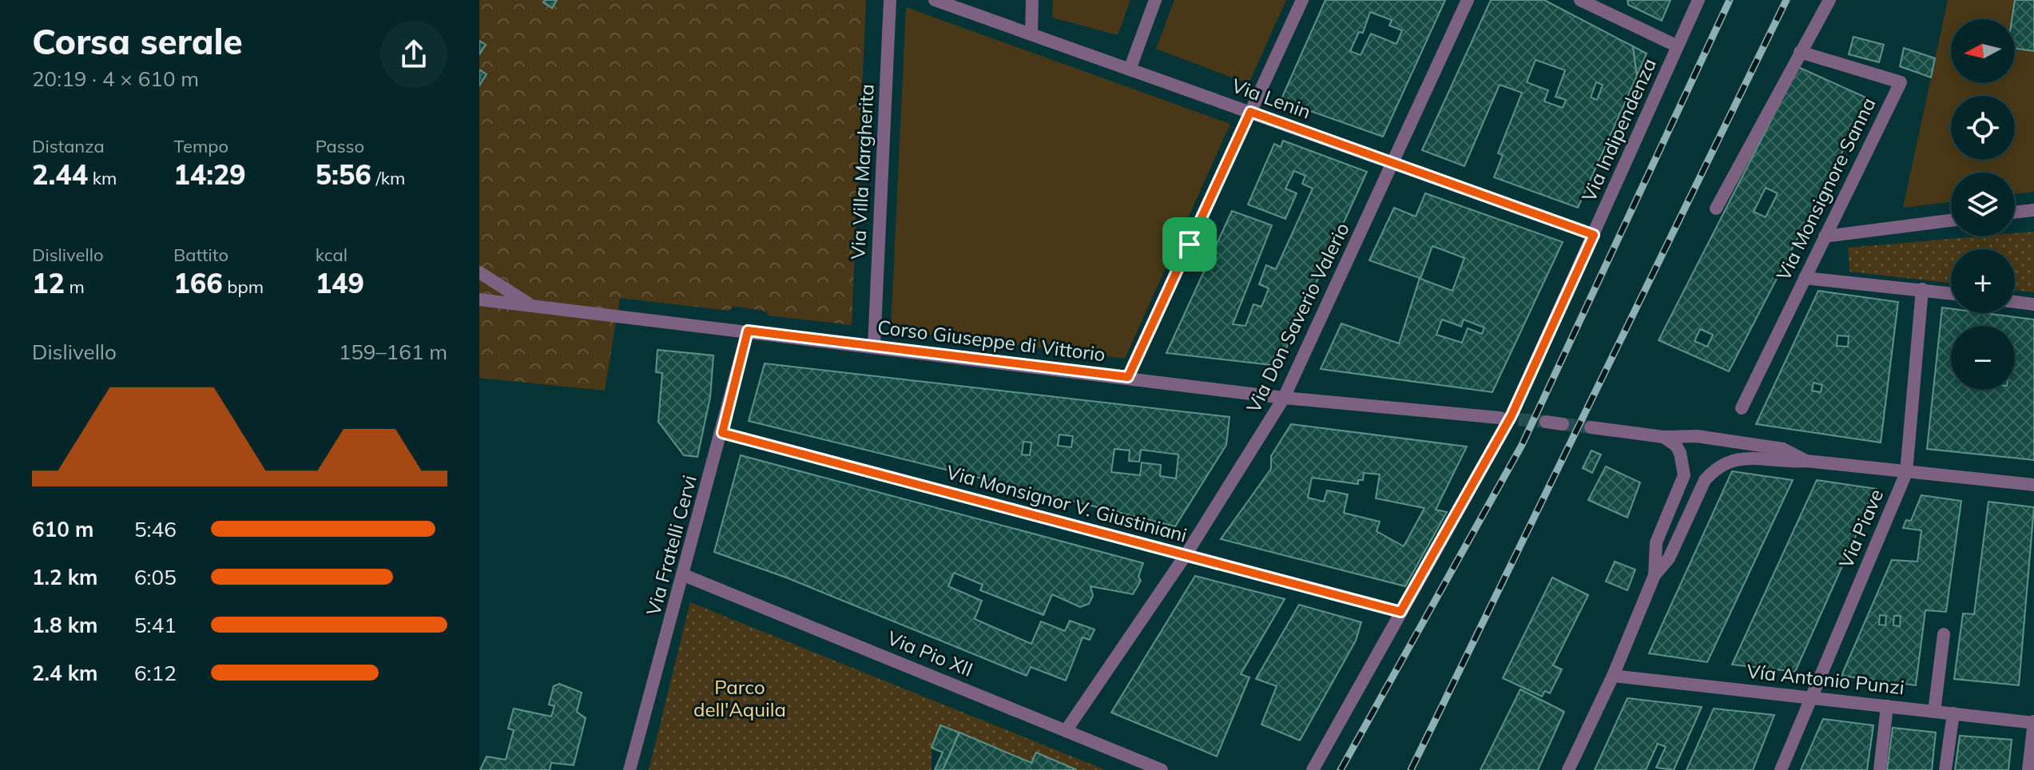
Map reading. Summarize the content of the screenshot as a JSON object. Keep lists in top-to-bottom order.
{
  "streets": {
    "street": [
      "Via Lenin",
      "Via Indipendenza",
      "Via Villa Margherita",
      "Via Monsignore Sanna",
      "Via Don Saverio Valerio",
      "Corso Giuseppe di Vittorio",
      "Via Monsignor V. Giustiniani",
      "Via Piave",
      "Via Fratelli Cervi",
      "Via Pio XII",
      "Vía Antonio Punzi"
    ]
  },
  "crossings": [
    ["Via Lenin", "Via Indipendenza"],
    ["Via Lenin", "Via Don Saverio Valerio"],
    ["Via Indipendenza", "Corso Giuseppe di Vittorio"],
    ["Via Indipendenza", "Via Monsignor V. Giustiniani"],
    ["Via Villa Margherita", "Corso Giuseppe di Vittorio"],
    ["Via Don Saverio Valerio", "Corso Giuseppe di Vittorio"],
    ["Via Don Saverio Valerio", "Via Monsignor V. Giustiniani"],
    ["Via Don Saverio Valerio", "Via Pio XII"],
    ["Corso Giuseppe di Vittorio", "Via Fratelli Cervi"],
    ["Via Monsignor V. Giustiniani", "Via Fratelli Cervi"],
    ["Via Piave", "Vía Antonio Punzi"],
    ["Via Fratelli Cervi", "Via Pio XII"]
  ],
  "parks": ["Parco dell'Aquila"],
  "north": "left",
  "page": {
    "heading": ["Corsa serale", "20:19 · 4 × 610 m"],
    "map_buttons": ["+", "−"],
    "stats": [
      ["Distanza", "2.44 km"],
      ["Tempo", "14:29"],
      ["Passo", "5:56 /km"],
      ["Dislivello", "12 m"],
      ["Battito", "166 bpm"],
      ["kcal", "149"]
    ],
    "chart": ["Dislivello", "159–161 m"],
    "list": [
      {
        "name": "610 m",
        "note": "5:46"
      },
      {
        "name": "1.2 km",
        "note": "6:05"
      },
      {
        "name": "1.8 km",
        "note": "5:41"
      },
      {
        "name": "2.4 km",
        "note": "6:12"
      }
    ]
  }
}
